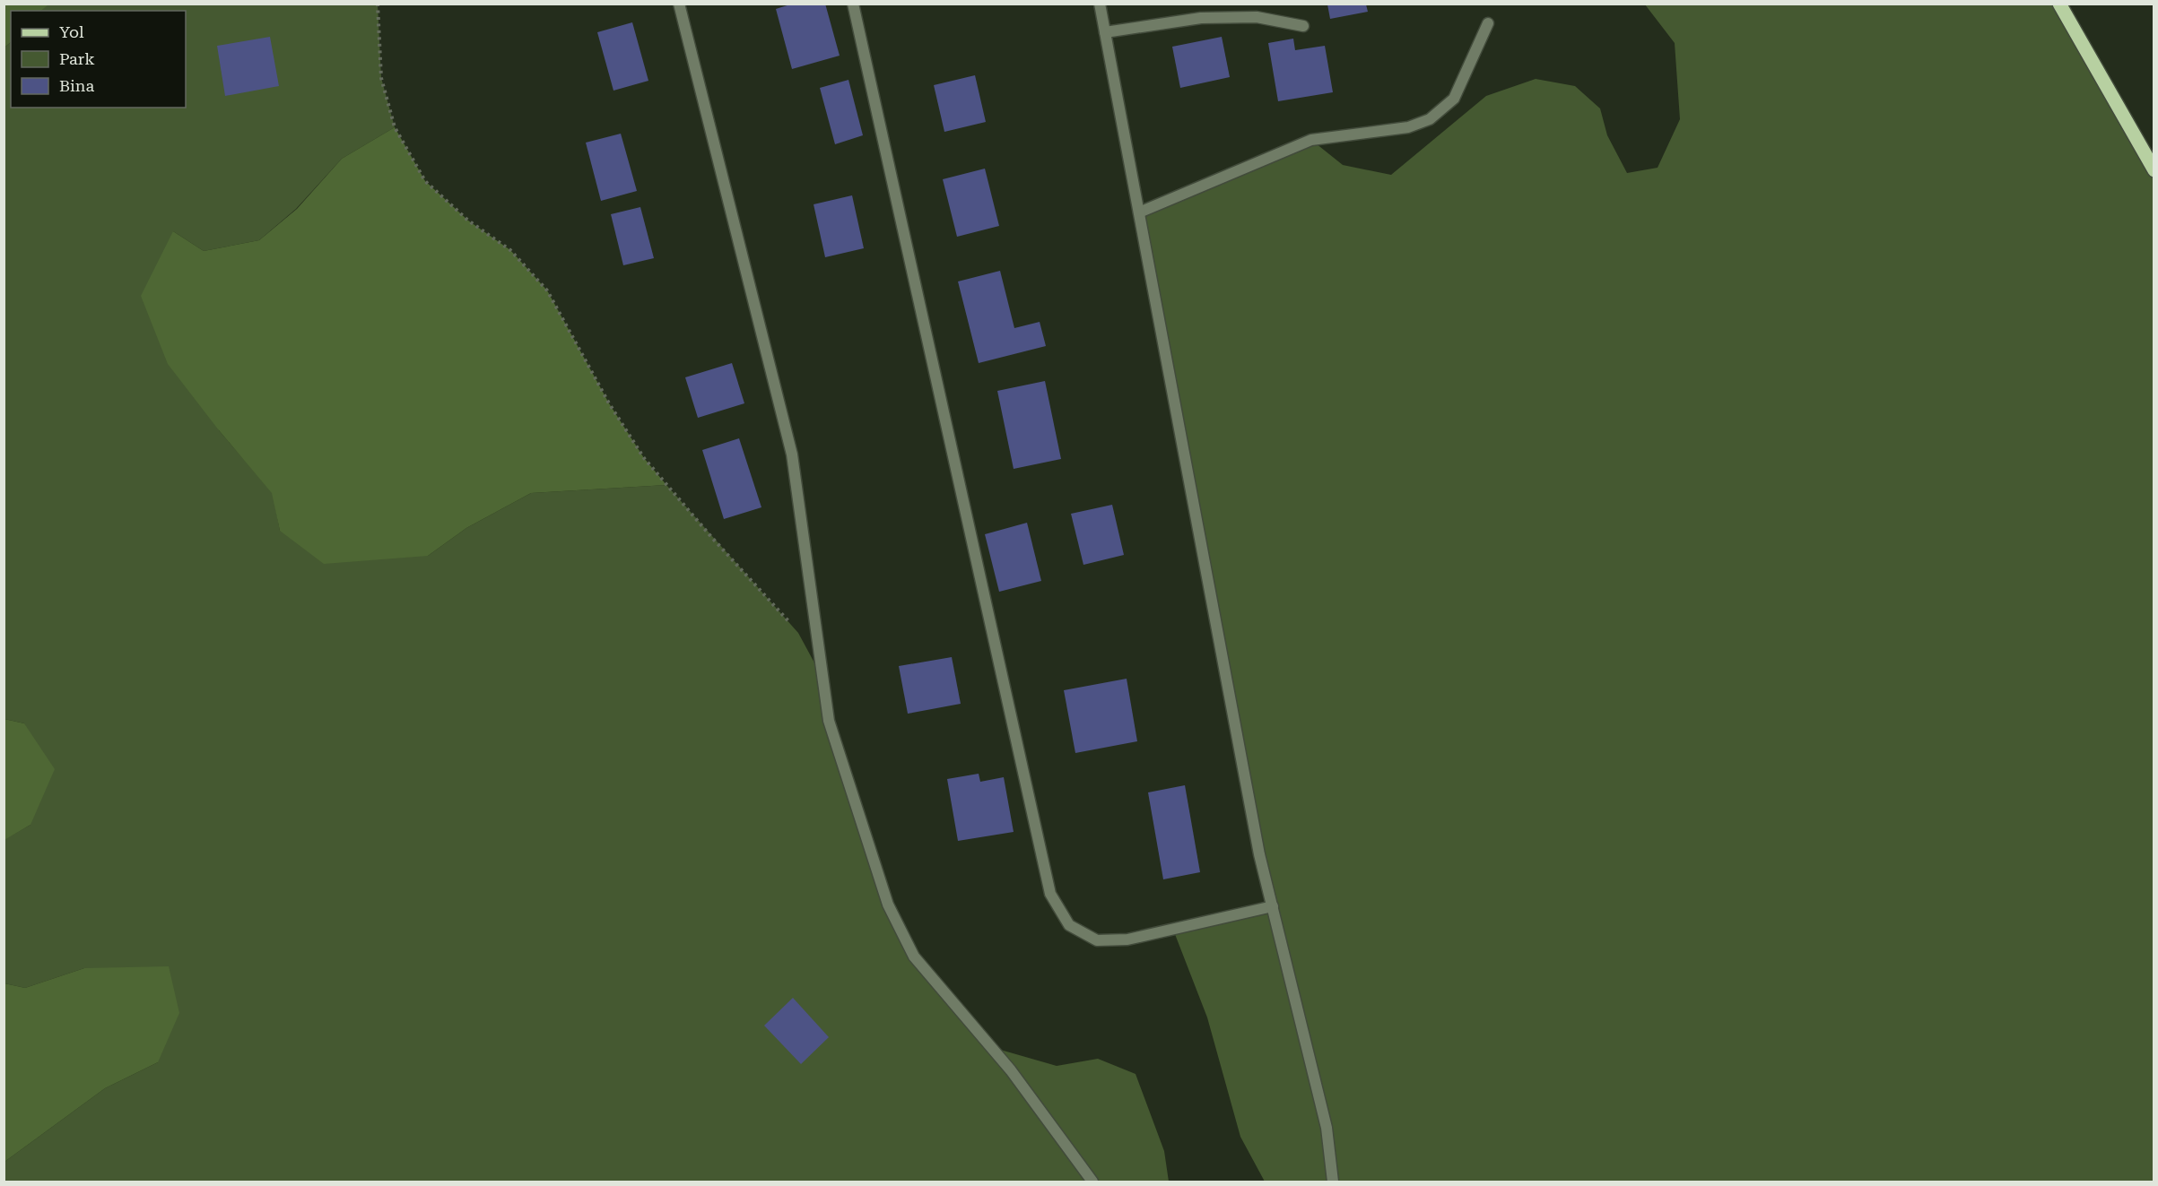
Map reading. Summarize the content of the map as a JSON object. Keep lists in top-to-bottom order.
{
  "legend": ["Yol", "Park", "Bina"]
}
